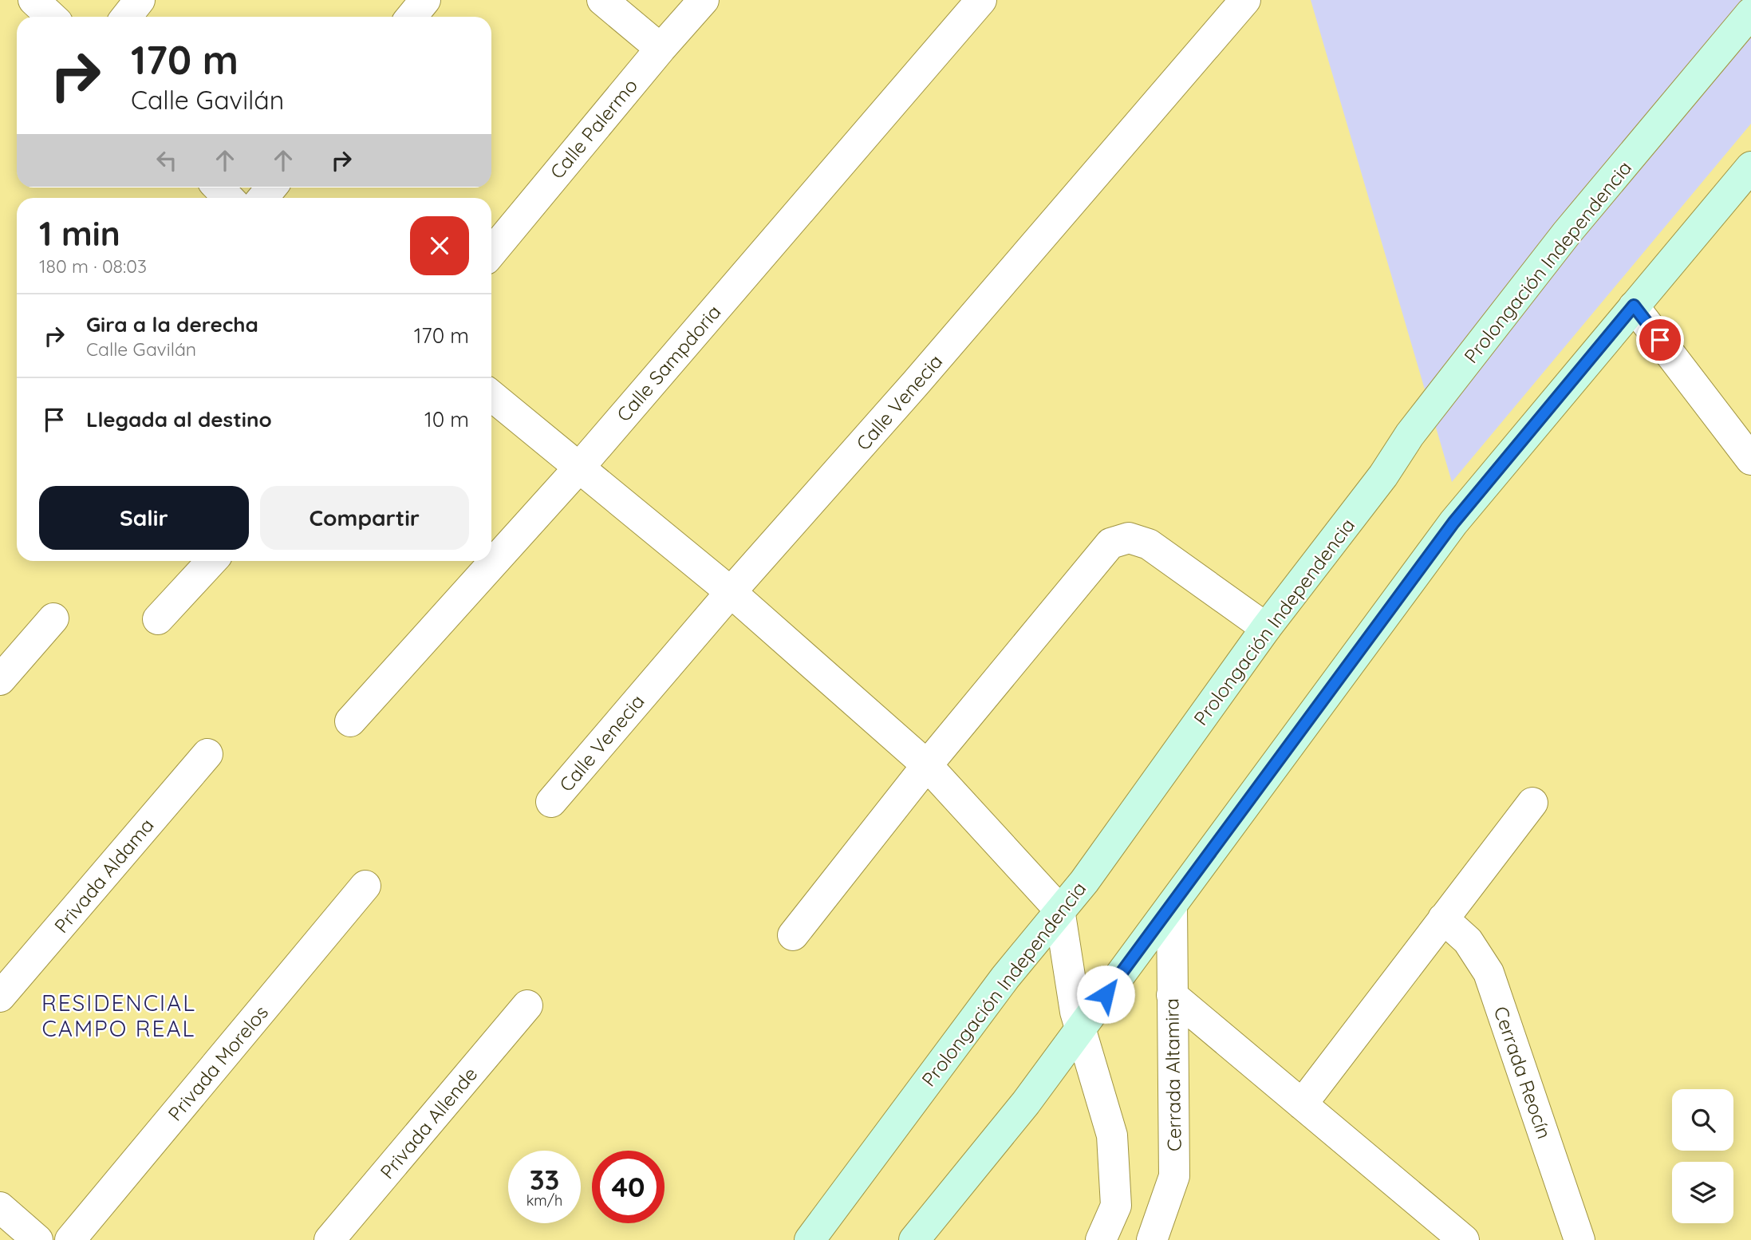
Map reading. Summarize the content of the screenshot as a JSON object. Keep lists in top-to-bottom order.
{
  "streets": {
    "street": [
      "Calle Palermo",
      "Prolongación Independencia",
      "Calle Sampdoria",
      "Calle Venecia",
      "Privada Aldama",
      "Privada Morelos",
      "Cerrada Reocín",
      "Cerrada Altamira",
      "Privada Allende"
    ]
  },
  "districts": ["RESIDENCIAL CAMPO REAL"],
  "page": {
    "turn": ["170 m", "Calle Gavilán"],
    "heading": ["1 min", "180 m · 08:03"],
    "list": [
      {
        "name": "Gira a la derecha",
        "note": "Calle Gavilán",
        "value": "170 m"
      },
      {
        "name": "Llegada al destino",
        "value": "10 m"
      }
    ],
    "buttons": ["Salir", "Compartir"],
    "speed": "33 km/h",
    "limit": "40"
  }
}
